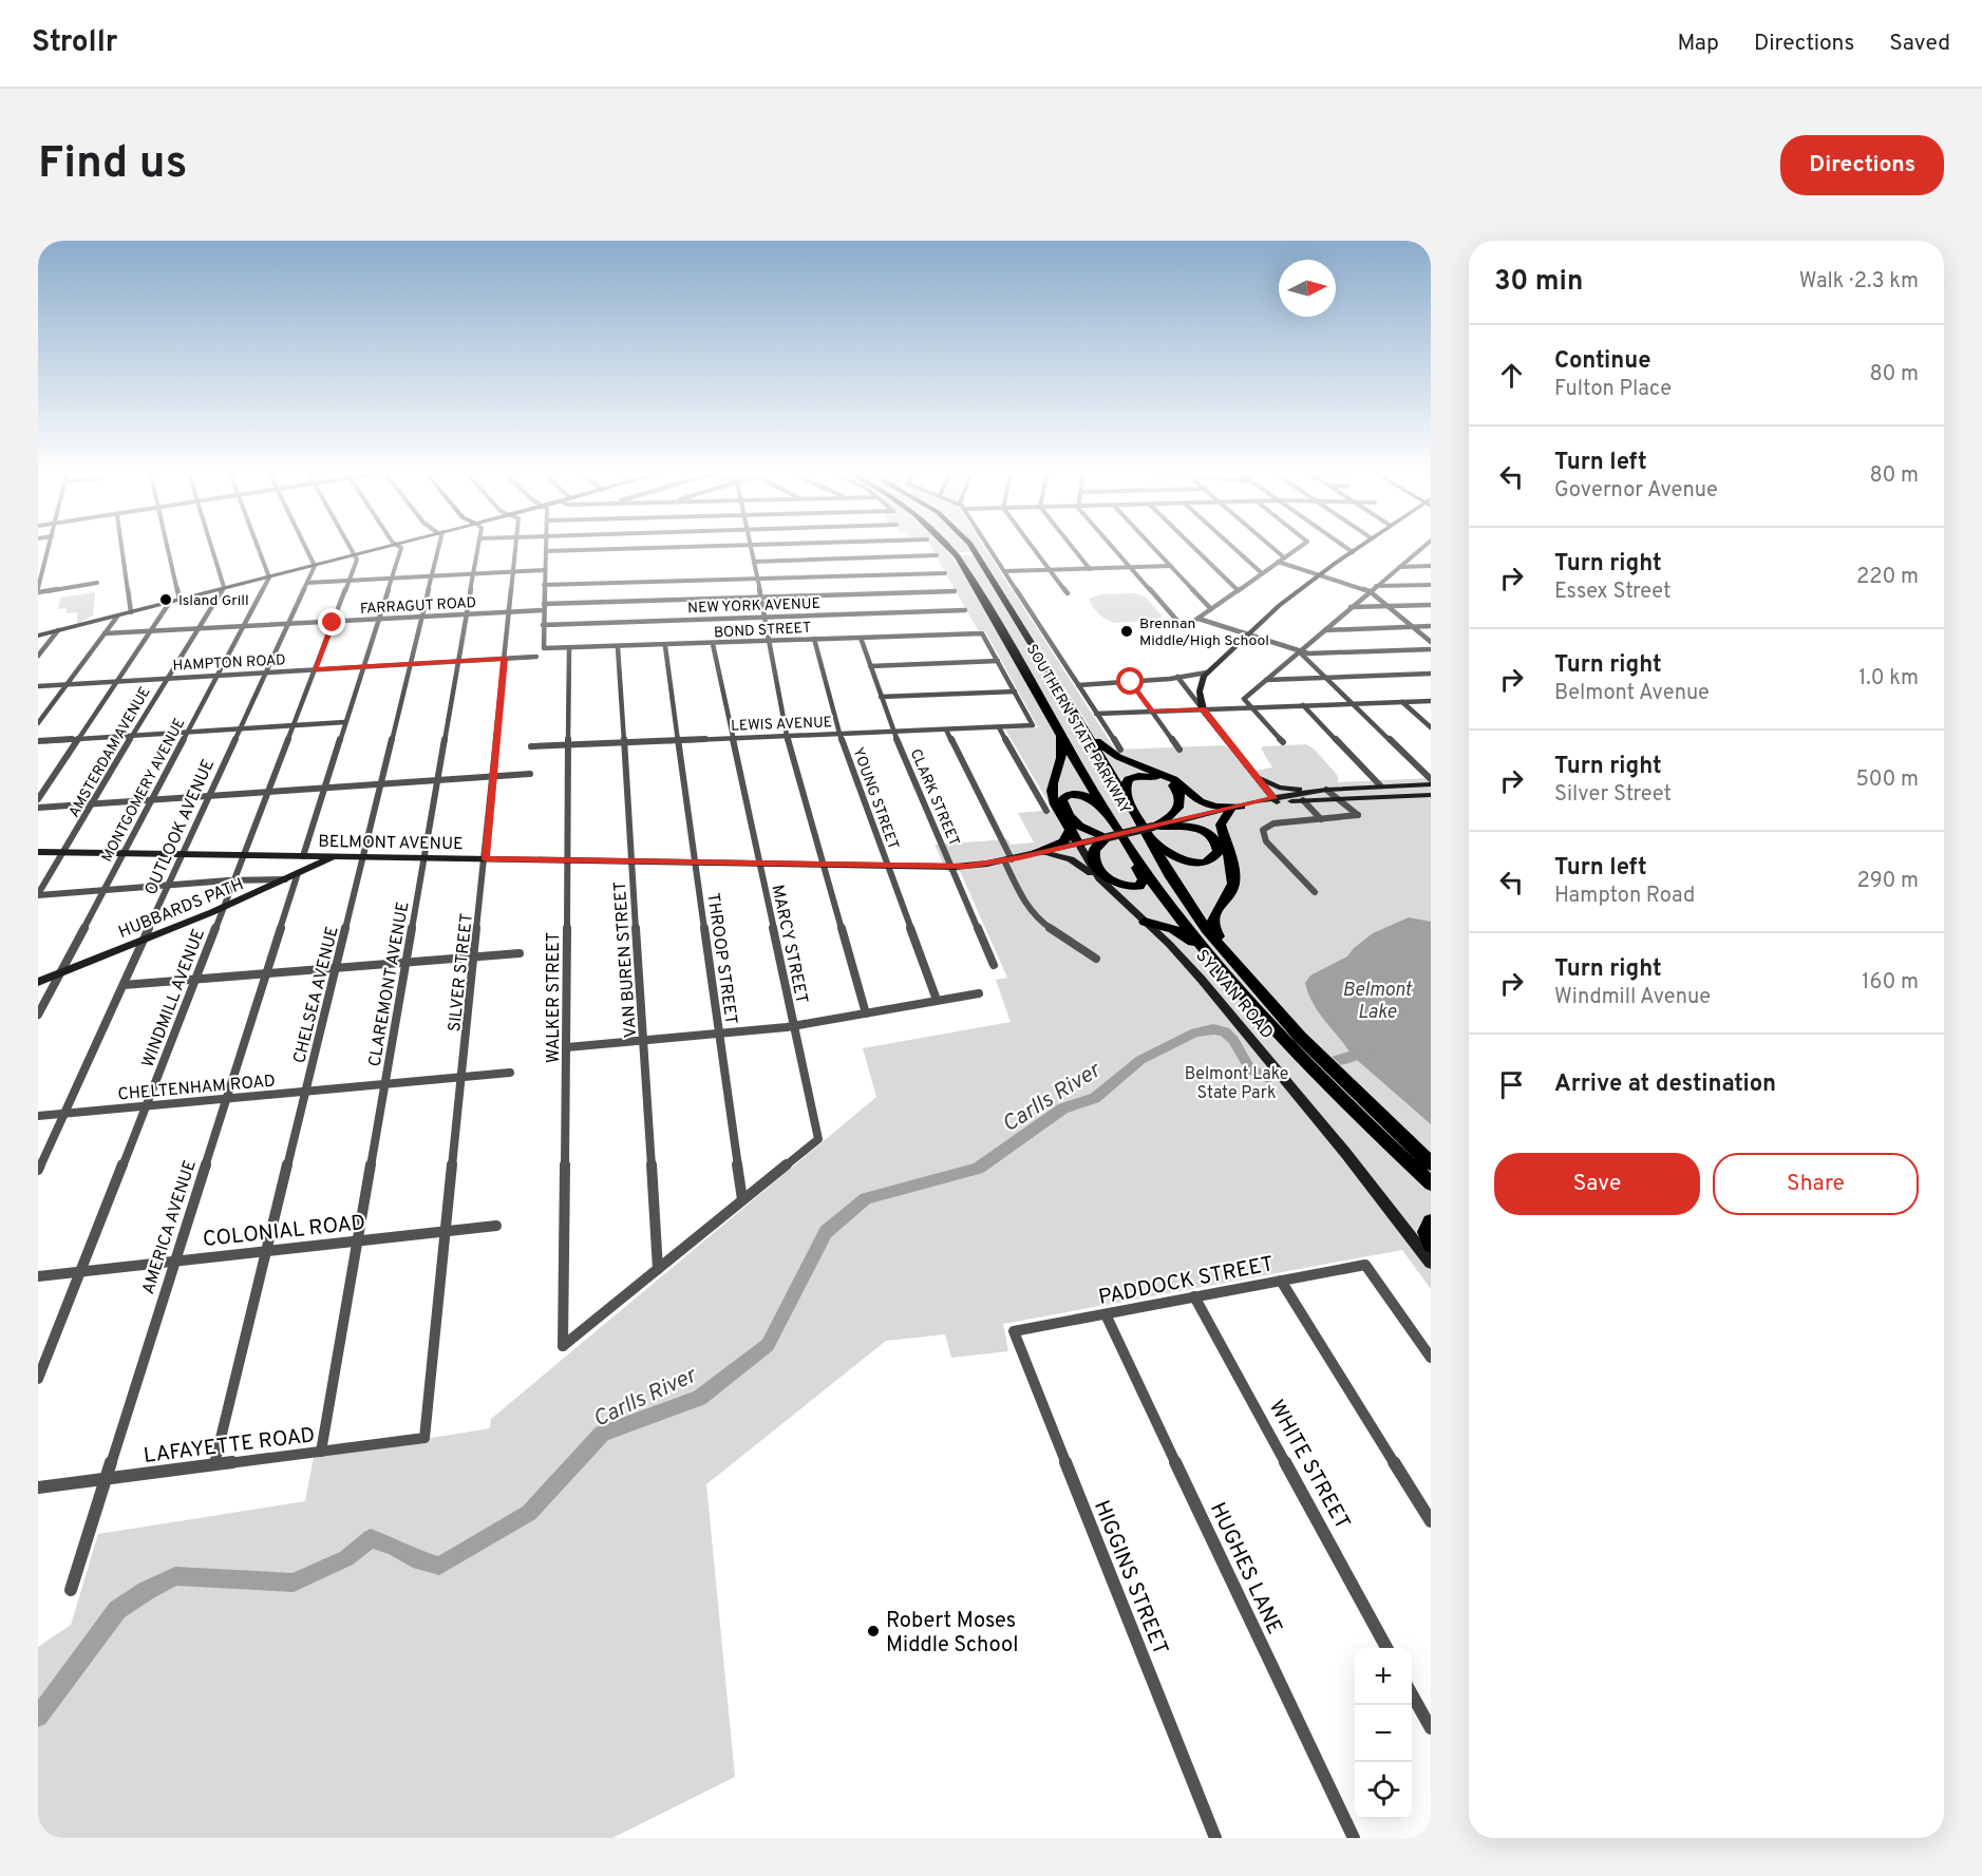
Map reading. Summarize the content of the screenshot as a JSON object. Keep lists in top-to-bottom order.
{
  "streets": {
    "highway": ["SOUTHERN STATE PARKWAY"],
    "street": [
      "FARRAGUT ROAD",
      "NEW YORK AVENUE",
      "BOND STREET",
      "HAMPTON ROAD",
      "LEWIS AVENUE",
      "AMSTERDAM AVENUE",
      "MONTGOMERY AVENUE",
      "CLARK STREET",
      "YOUNG STREET",
      "OUTLOOK AVENUE",
      "BELMONT AVENUE",
      "HUBBARDS PATH",
      "MARCY STREET",
      "THROOP STREET",
      "VAN BUREN STREET",
      "SILVER STREET",
      "CLAREMONT AVENUE",
      "SYLVAN ROAD",
      "CHELSEA AVENUE",
      "WINDMILL AVENUE",
      "WALKER STREET",
      "CHELTENHAM ROAD",
      "AMERICA AVENUE",
      "COLONIAL ROAD",
      "PADDOCK STREET",
      "LAFAYETTE ROAD",
      "WHITE STREET",
      "HUGHES LANE",
      "HIGGINS STREET"
    ]
  },
  "crossings": [
    ["FARRAGUT ROAD", "AMSTERDAM AVENUE"],
    ["FARRAGUT ROAD", "MONTGOMERY AVENUE"],
    ["FARRAGUT ROAD", "OUTLOOK AVENUE"],
    ["FARRAGUT ROAD", "SILVER STREET"],
    ["FARRAGUT ROAD", "CLAREMONT AVENUE"],
    ["FARRAGUT ROAD", "CHELSEA AVENUE"],
    ["FARRAGUT ROAD", "WINDMILL AVENUE"],
    ["NEW YORK AVENUE", "BOND STREET"],
    ["BOND STREET", "CLARK STREET"],
    ["BOND STREET", "YOUNG STREET"],
    ["BOND STREET", "MARCY STREET"],
    ["BOND STREET", "THROOP STREET"],
    ["BOND STREET", "VAN BUREN STREET"],
    ["BOND STREET", "WALKER STREET"],
    ["HAMPTON ROAD", "AMSTERDAM AVENUE"],
    ["HAMPTON ROAD", "MONTGOMERY AVENUE"],
    ["HAMPTON ROAD", "OUTLOOK AVENUE"],
    ["HAMPTON ROAD", "SILVER STREET"],
    ["HAMPTON ROAD", "CLAREMONT AVENUE"],
    ["HAMPTON ROAD", "CHELSEA AVENUE"],
    ["HAMPTON ROAD", "WINDMILL AVENUE"],
    ["LEWIS AVENUE", "CLARK STREET"],
    ["LEWIS AVENUE", "YOUNG STREET"],
    ["LEWIS AVENUE", "MARCY STREET"],
    ["LEWIS AVENUE", "THROOP STREET"],
    ["LEWIS AVENUE", "VAN BUREN STREET"],
    ["LEWIS AVENUE", "WALKER STREET"],
    ["SOUTHERN STATE PARKWAY", "BELMONT AVENUE"],
    ["AMSTERDAM AVENUE", "BELMONT AVENUE"],
    ["MONTGOMERY AVENUE", "BELMONT AVENUE"],
    ["MONTGOMERY AVENUE", "HUBBARDS PATH"],
    ["CLARK STREET", "BELMONT AVENUE"],
    ["YOUNG STREET", "BELMONT AVENUE"],
    ["OUTLOOK AVENUE", "BELMONT AVENUE"],
    ["OUTLOOK AVENUE", "HUBBARDS PATH"],
    ["OUTLOOK AVENUE", "CHELTENHAM ROAD"],
    ["BELMONT AVENUE", "HUBBARDS PATH"],
    ["BELMONT AVENUE", "MARCY STREET"],
    ["BELMONT AVENUE", "THROOP STREET"],
    ["BELMONT AVENUE", "VAN BUREN STREET"],
    ["BELMONT AVENUE", "SILVER STREET"],
    ["BELMONT AVENUE", "CLAREMONT AVENUE"],
    ["BELMONT AVENUE", "SYLVAN ROAD"],
    ["BELMONT AVENUE", "CHELSEA AVENUE"],
    ["BELMONT AVENUE", "WINDMILL AVENUE"],
    ["BELMONT AVENUE", "WALKER STREET"],
    ["HUBBARDS PATH", "WINDMILL AVENUE"],
    ["HUBBARDS PATH", "AMERICA AVENUE"],
    ["MARCY STREET", "THROOP STREET"],
    ["VAN BUREN STREET", "WALKER STREET"],
    ["SILVER STREET", "CHELTENHAM ROAD"],
    ["SILVER STREET", "COLONIAL ROAD"],
    ["SILVER STREET", "LAFAYETTE ROAD"],
    ["CLAREMONT AVENUE", "CHELTENHAM ROAD"],
    ["CLAREMONT AVENUE", "COLONIAL ROAD"],
    ["CLAREMONT AVENUE", "LAFAYETTE ROAD"],
    ["CHELSEA AVENUE", "CHELTENHAM ROAD"],
    ["CHELSEA AVENUE", "COLONIAL ROAD"],
    ["CHELSEA AVENUE", "LAFAYETTE ROAD"],
    ["WINDMILL AVENUE", "CHELTENHAM ROAD"],
    ["WINDMILL AVENUE", "COLONIAL ROAD"],
    ["CHELTENHAM ROAD", "AMERICA AVENUE"],
    ["AMERICA AVENUE", "COLONIAL ROAD"],
    ["AMERICA AVENUE", "LAFAYETTE ROAD"],
    ["PADDOCK STREET", "WHITE STREET"],
    ["PADDOCK STREET", "HUGHES LANE"],
    ["PADDOCK STREET", "HIGGINS STREET"]
  ],
  "water": ["Belmont Lake", "Carlls River"],
  "parks": ["Belmont Lake State Park"],
  "places": ["Island Grill", "Brennan Middle/High School", "Robert Moses Middle School"],
  "north": "right",
  "page": {
    "header": "Strollr",
    "nav": ["Map", "Directions", "Saved"],
    "buttons": [
      "Directions",
      ["Save", "Share"]
    ],
    "title": "Find us",
    "heading": ["30 min", "Walk · 2.3 km"],
    "list": [
      ["Continue", "Fulton Place", "80 m"],
      ["Turn left", "Governor Avenue", "80 m"],
      ["Turn right", "Essex Street", "220 m"],
      ["Turn right", "Belmont Avenue", "1.0 km"],
      ["Turn right", "Silver Street", "500 m"],
      ["Turn left", "Hampton Road", "290 m"],
      ["Turn right", "Windmill Avenue", "160 m"],
      "Arrive at destination"
    ],
    "map_buttons": ["+", "−"]
  }
}
